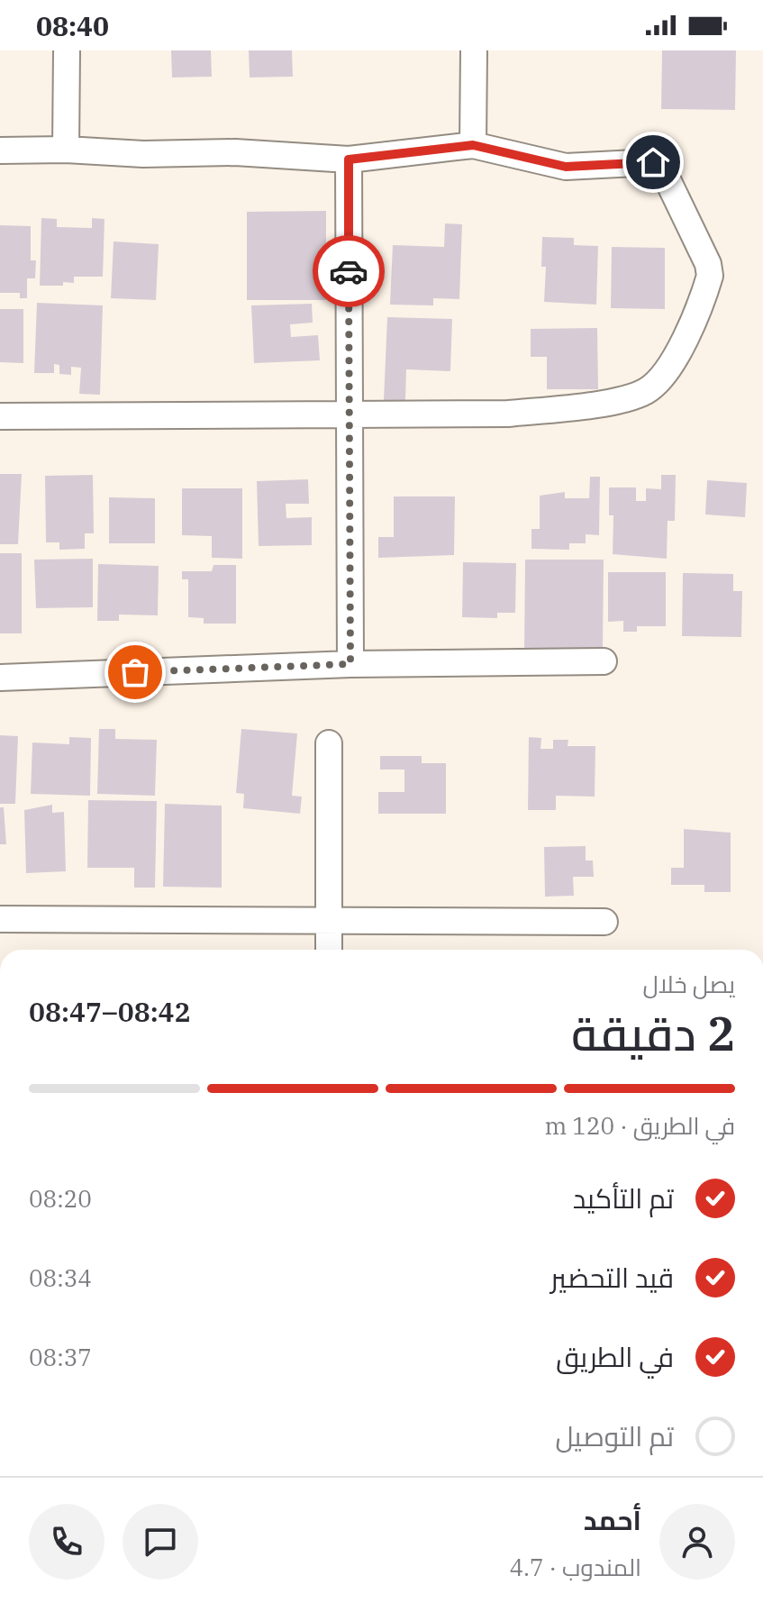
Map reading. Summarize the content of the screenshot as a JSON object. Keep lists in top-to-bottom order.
{
  "page": {
    "status": "08:40",
    "heading": ["2 دقيقة", "يصل خلال", "08:42–08:47"],
    "panel": ["أحمد", "المندوب · 4.7"],
    "bar": "في الطريق · 120 m",
    "list": [
      ["تم التأكيد", "08:20"],
      ["قيد التحضير", "08:34"],
      ["في الطريق", "08:37"],
      "تم التوصيل"
    ]
  }
}
